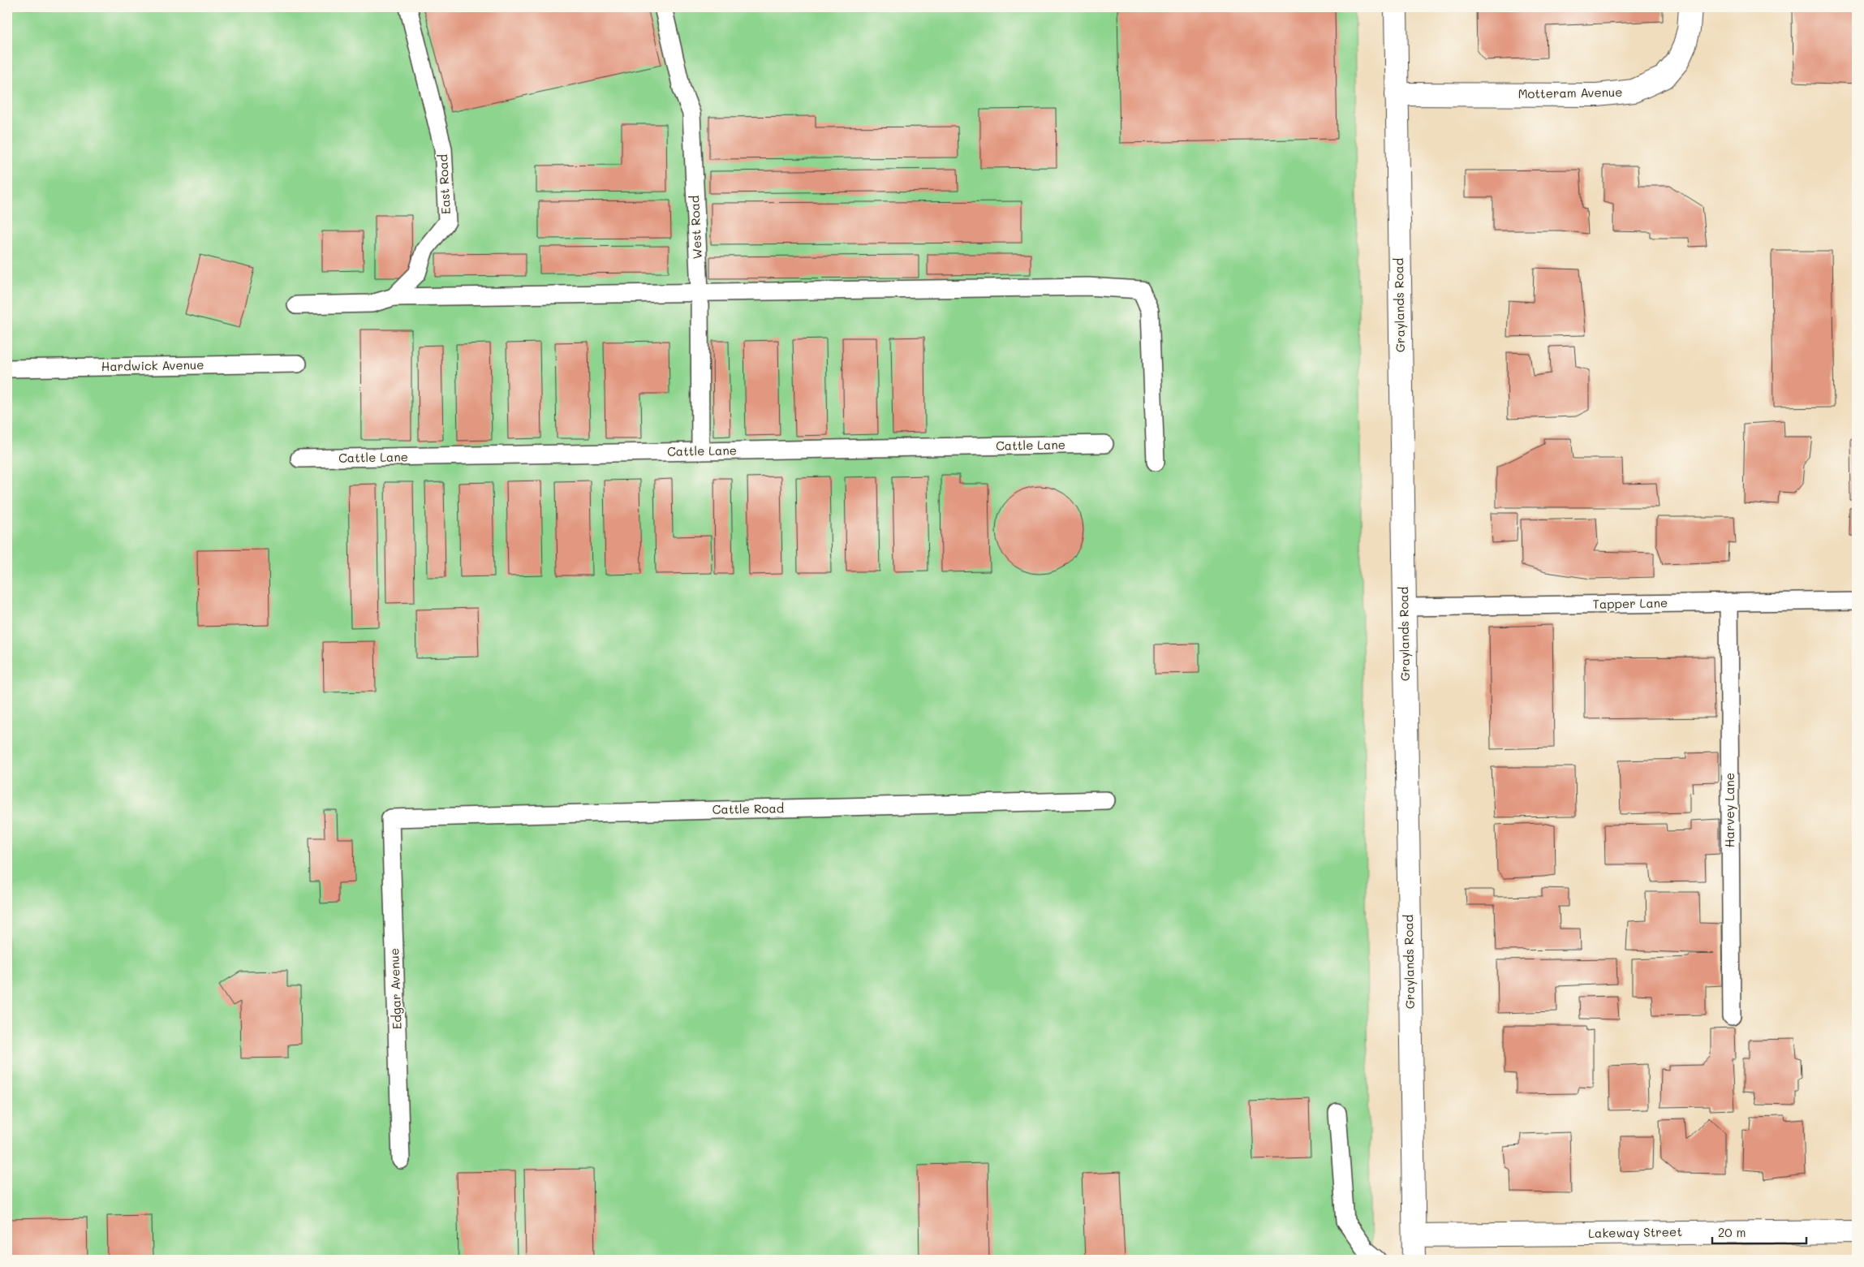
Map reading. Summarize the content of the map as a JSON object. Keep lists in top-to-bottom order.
{
  "streets": {
    "street": ["Motteram Avenue", "Graylands Road", "Lakeway Street"],
    "lane": [
      "East Road",
      "West Road",
      "Hardwick Avenue",
      "Cattle Lane",
      "Tapper Lane",
      "Cattle Road",
      "Harvey Lane",
      "Edgar Avenue"
    ]
  },
  "crossings": [
    ["Motteram Avenue", "Graylands Road"],
    ["West Road", "Cattle Lane"],
    ["Graylands Road", "Tapper Lane"],
    ["Graylands Road", "Lakeway Street"],
    ["Tapper Lane", "Harvey Lane"],
    ["Cattle Road", "Edgar Avenue"]
  ],
  "scale_bar": "20 m"
}
